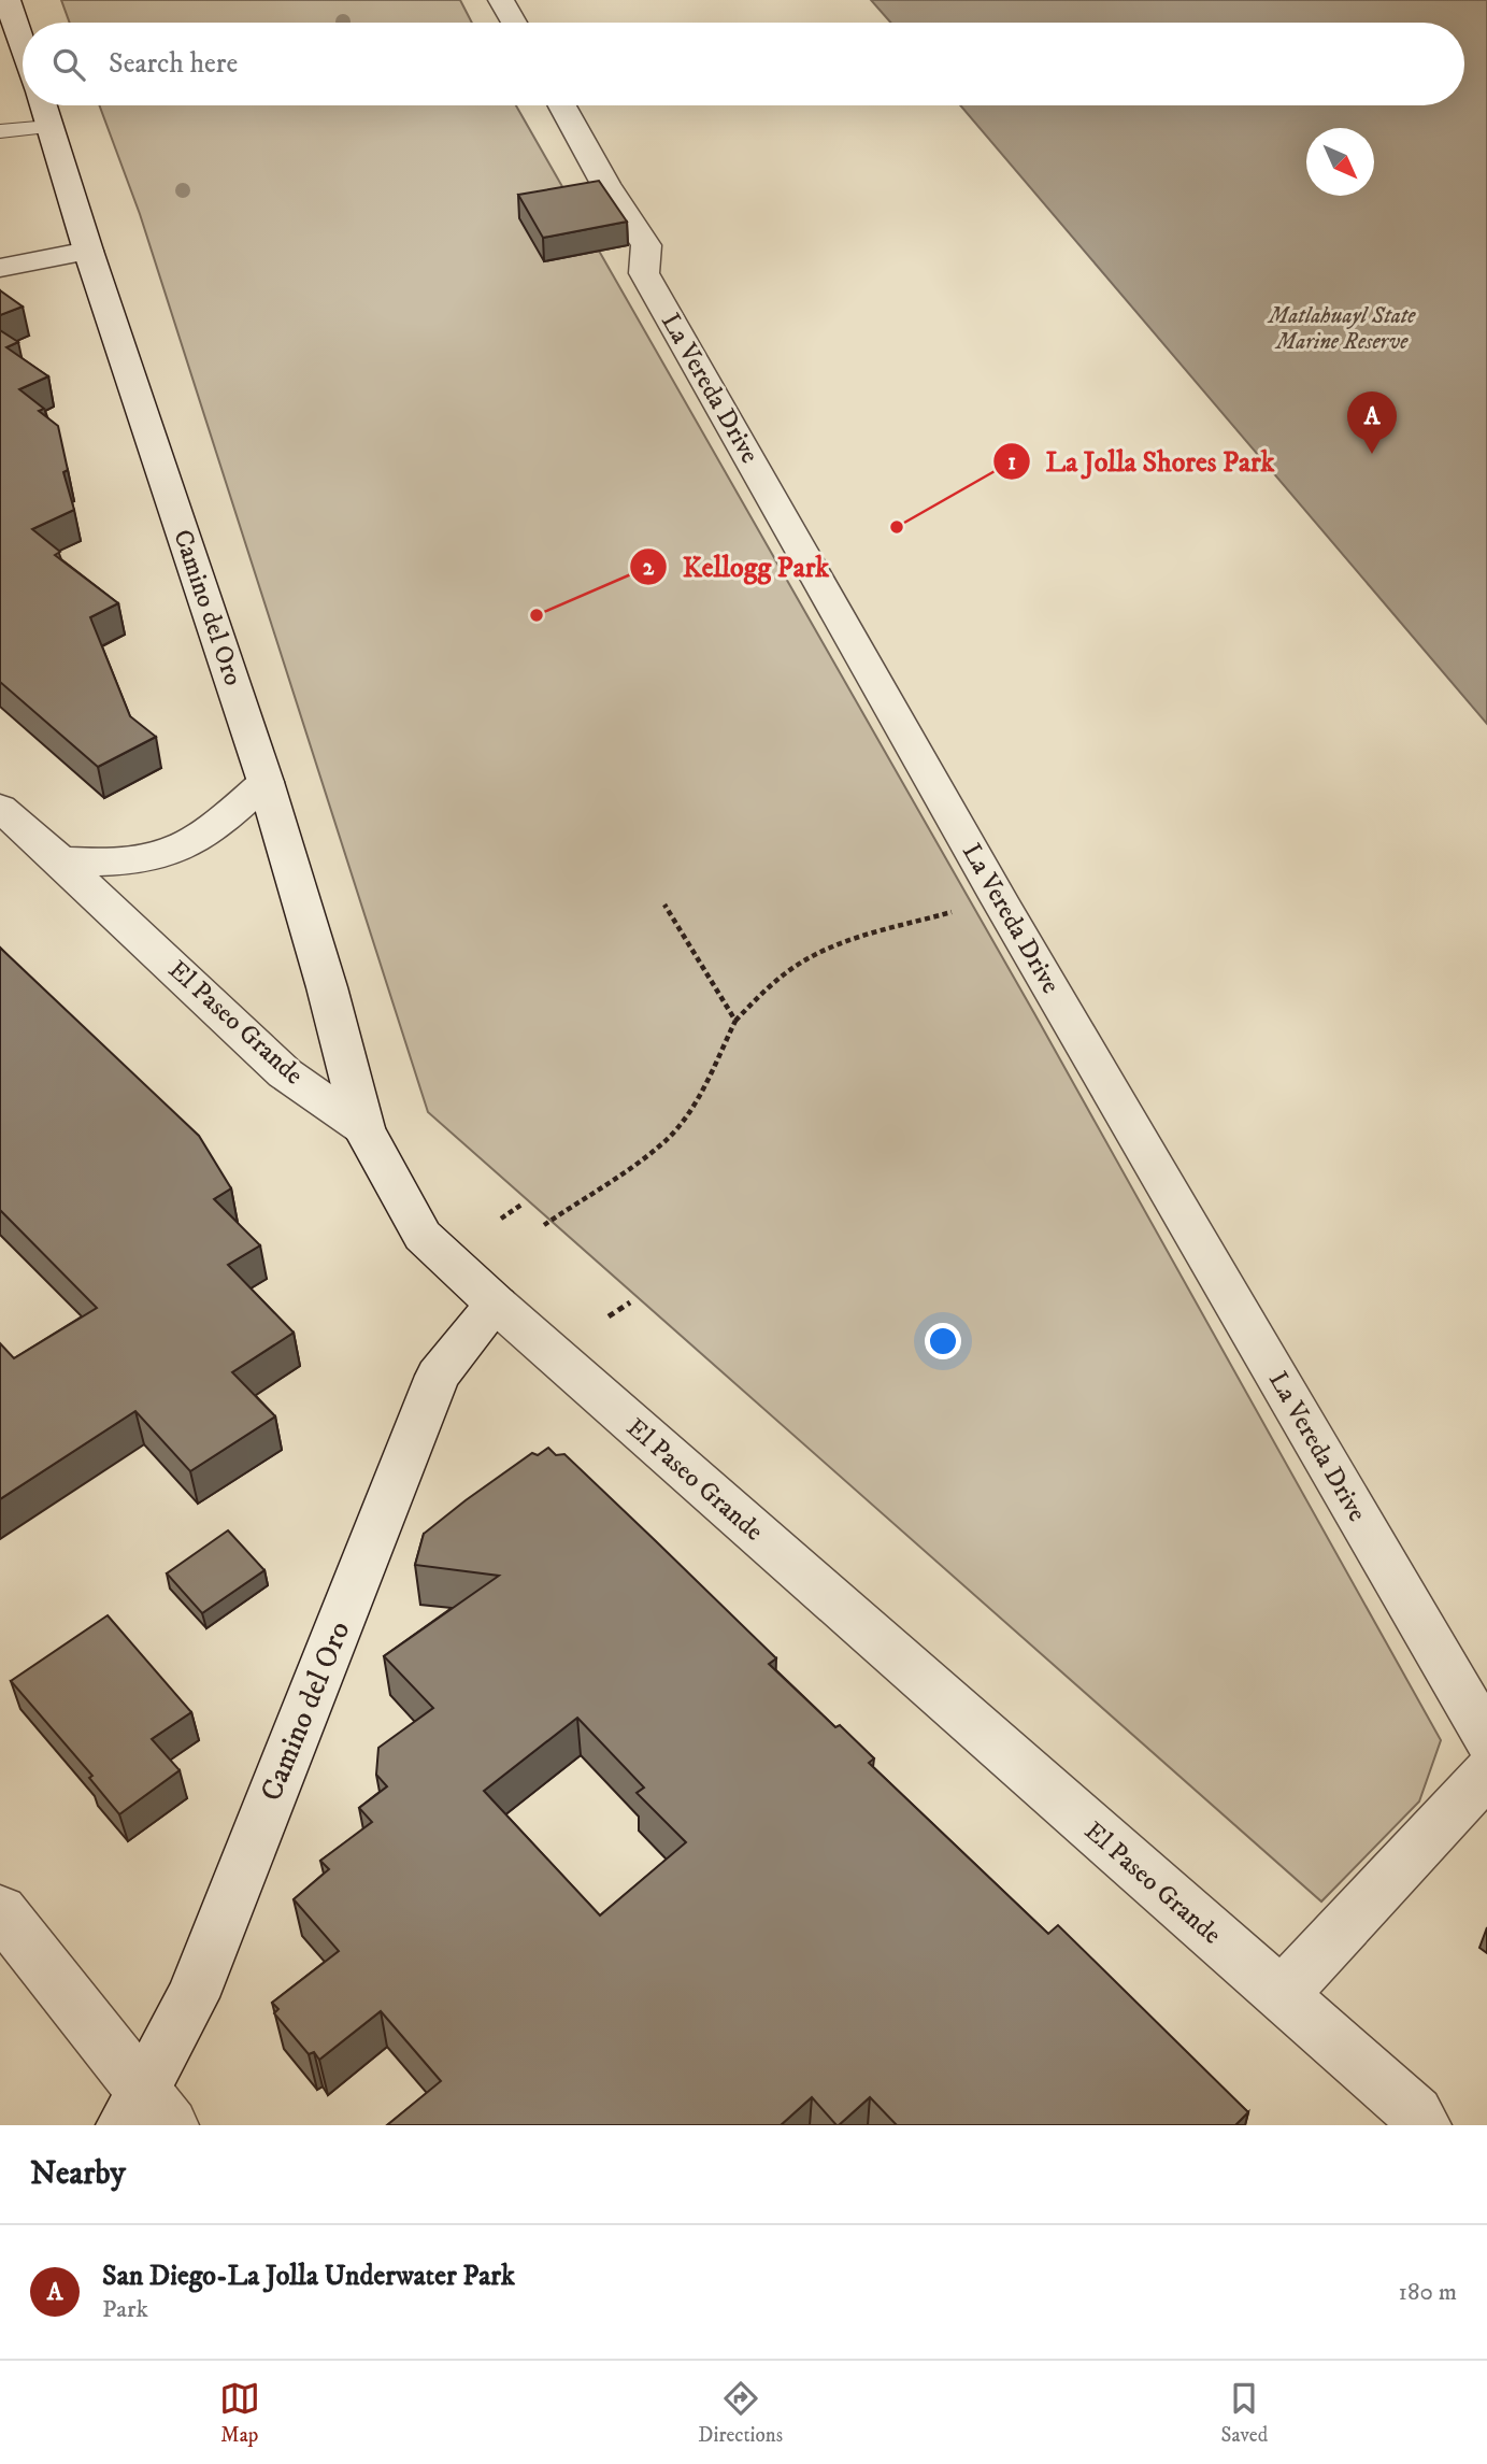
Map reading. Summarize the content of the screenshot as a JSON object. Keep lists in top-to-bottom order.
{
  "streets": {
    "street": ["La Vereda Drive", "Camino del Oro", "El Paseo Grande"]
  },
  "crossings": [
    ["Camino del Oro", "El Paseo Grande"]
  ],
  "parks": ["Matlahuayl State Marine Reserve"],
  "places": ["La Jolla Shores Park", "Kellogg Park"],
  "north": "bottom right",
  "page": {
    "search": "Search here",
    "pins": "A",
    "heading": "Nearby",
    "list": [
      {
        "mark": "A",
        "name": "San Diego-La Jolla Underwater Park",
        "note": "Park",
        "value": "180 m"
      }
    ],
    "nav": ["Map", "Directions", "Saved"]
  }
}
